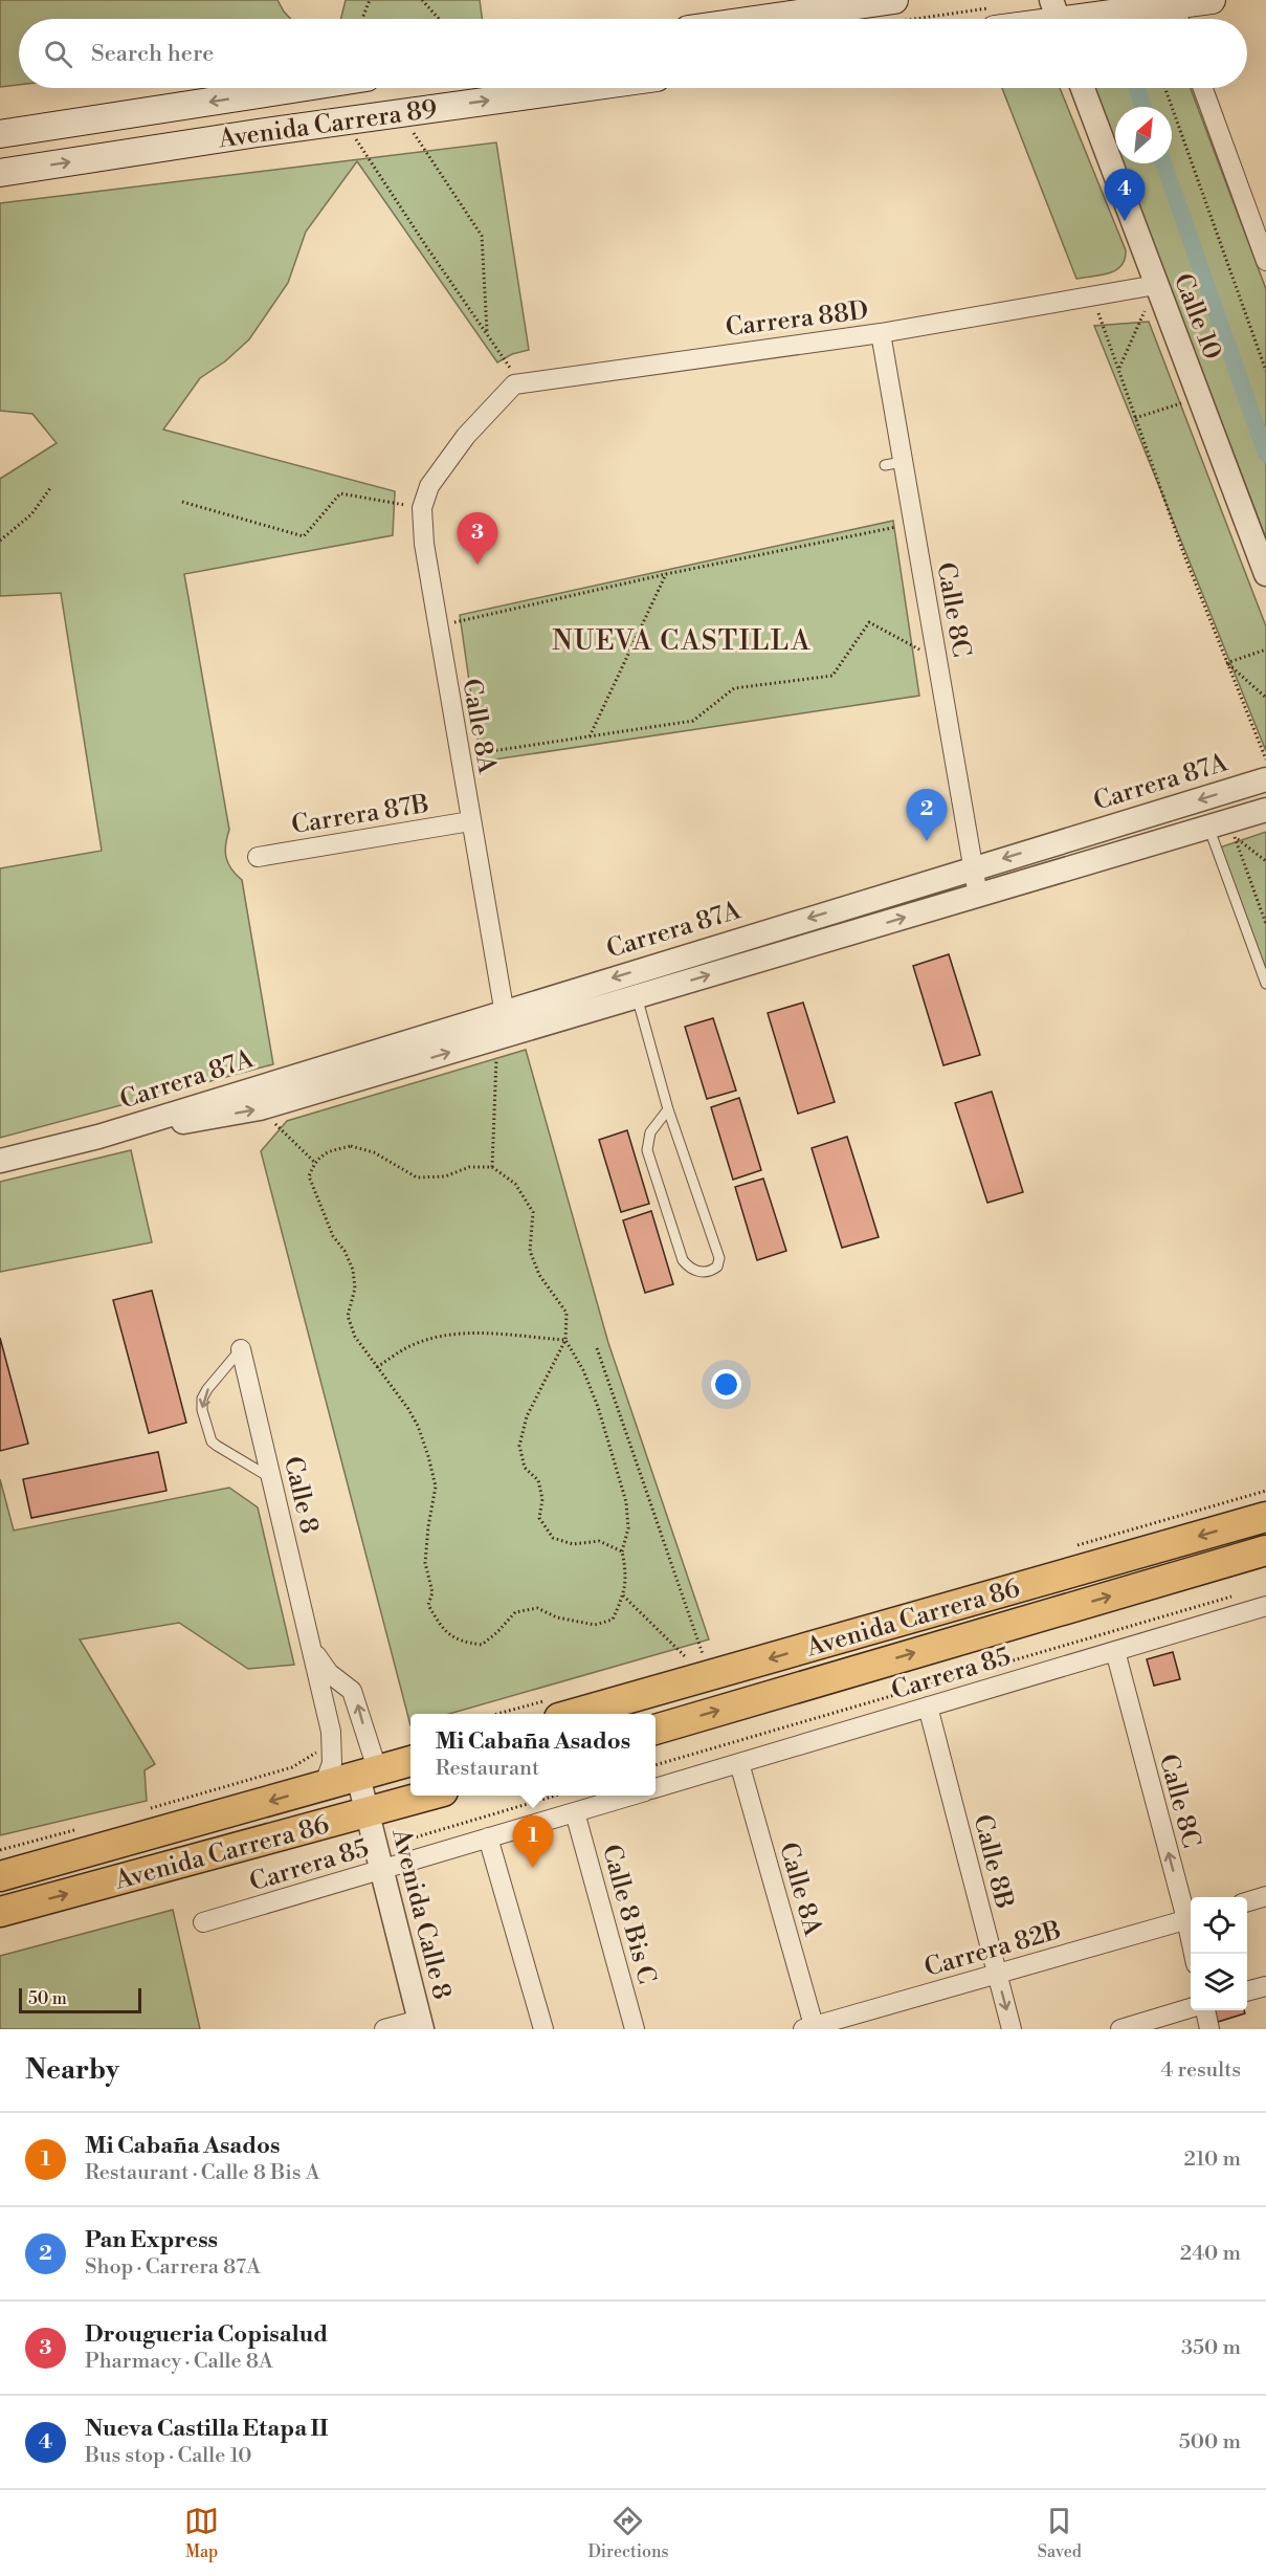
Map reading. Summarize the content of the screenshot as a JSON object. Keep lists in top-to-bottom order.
{
  "streets": {
    "main road": ["Avenida Carrera 89", "Avenida Carrera 86"],
    "street": [
      "Calle 10",
      "Carrera 88D",
      "Calle 8C",
      "Calle 8A",
      "Carrera 87A",
      "Carrera 87B",
      "Calle 8",
      "Carrera 85",
      "Calle 8B",
      "Avenida Calle 8",
      "Calle 8 Bis C",
      "Carrera 82B"
    ]
  },
  "crossings": [
    ["Calle 10", "Carrera 88D"],
    ["Carrera 88D", "Calle 8C"],
    ["Carrera 88D", "Calle 8A"],
    ["Calle 8C", "Carrera 87A"],
    ["Calle 8C", "Carrera 85"],
    ["Calle 8C", "Carrera 82B"],
    ["Calle 8A", "Carrera 87A"],
    ["Calle 8A", "Carrera 87B"],
    ["Calle 8A", "Carrera 85"],
    ["Calle 8A", "Carrera 82B"],
    ["Calle 8", "Avenida Carrera 86"],
    ["Calle 8", "Avenida Calle 8"],
    ["Avenida Carrera 86", "Avenida Calle 8"],
    ["Carrera 85", "Calle 8B"],
    ["Carrera 85", "Avenida Calle 8"],
    ["Carrera 85", "Calle 8 Bis C"],
    ["Calle 8B", "Carrera 82B"]
  ],
  "districts": ["NUEVA CASTILLA"],
  "scale_bar": "50 m",
  "north": "top right",
  "page": {
    "search": "Search here",
    "pins": [
      "4",
      "3",
      "2",
      "1"
    ],
    "popup": ["Mi Cabaña Asados", "Restaurant"],
    "scale": "50 m",
    "heading": ["Nearby", "4 results"],
    "list": [
      {
        "mark": "1",
        "name": "Mi Cabaña Asados",
        "note": "Restaurant · Calle 8 Bis A",
        "value": "210 m"
      },
      {
        "mark": "2",
        "name": "Pan Express",
        "note": "Shop · Carrera 87A",
        "value": "240 m"
      },
      {
        "mark": "3",
        "name": "Drougueria Copisalud",
        "note": "Pharmacy · Calle 8A",
        "value": "350 m"
      },
      {
        "mark": "4",
        "name": "Nueva Castilla Etapa II",
        "note": "Bus stop · Calle 10",
        "value": "500 m"
      }
    ],
    "nav": ["Map", "Directions", "Saved"]
  }
}
